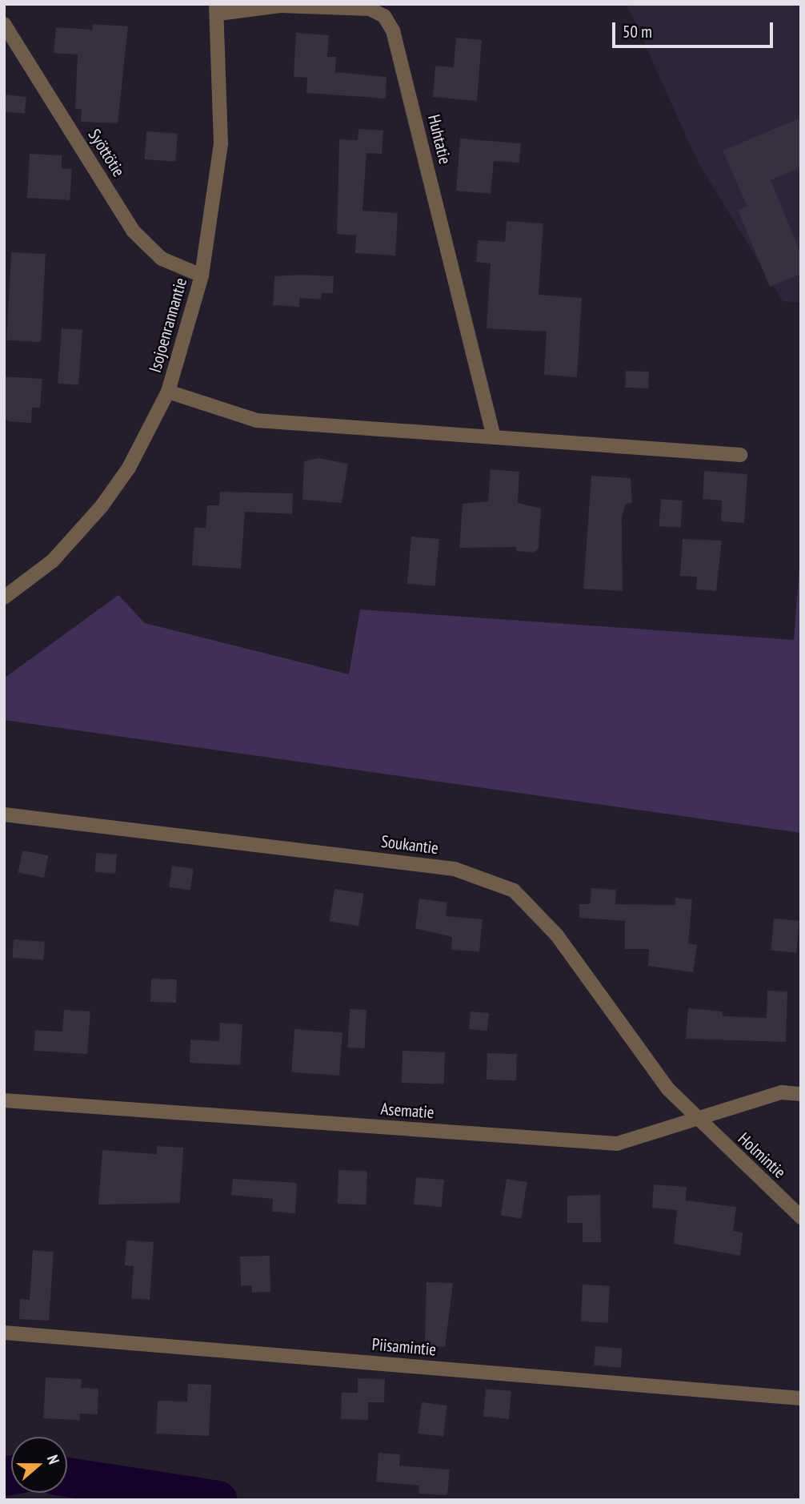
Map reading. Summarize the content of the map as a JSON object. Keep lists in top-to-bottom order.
{
  "streets": {
    "street": [
      "Huhtatie",
      "Syöttötie",
      "Isojoenrannantie",
      "Soukantie",
      "Asematie",
      "Holmintie",
      "Piisamintie"
    ]
  },
  "crossings": [
    ["Huhtatie", "Isojoenrannantie"],
    ["Syöttötie", "Isojoenrannantie"],
    ["Soukantie", "Asematie"],
    ["Soukantie", "Holmintie"],
    ["Asematie", "Holmintie"]
  ],
  "scale_bar": "50 m",
  "north": "right"
}
